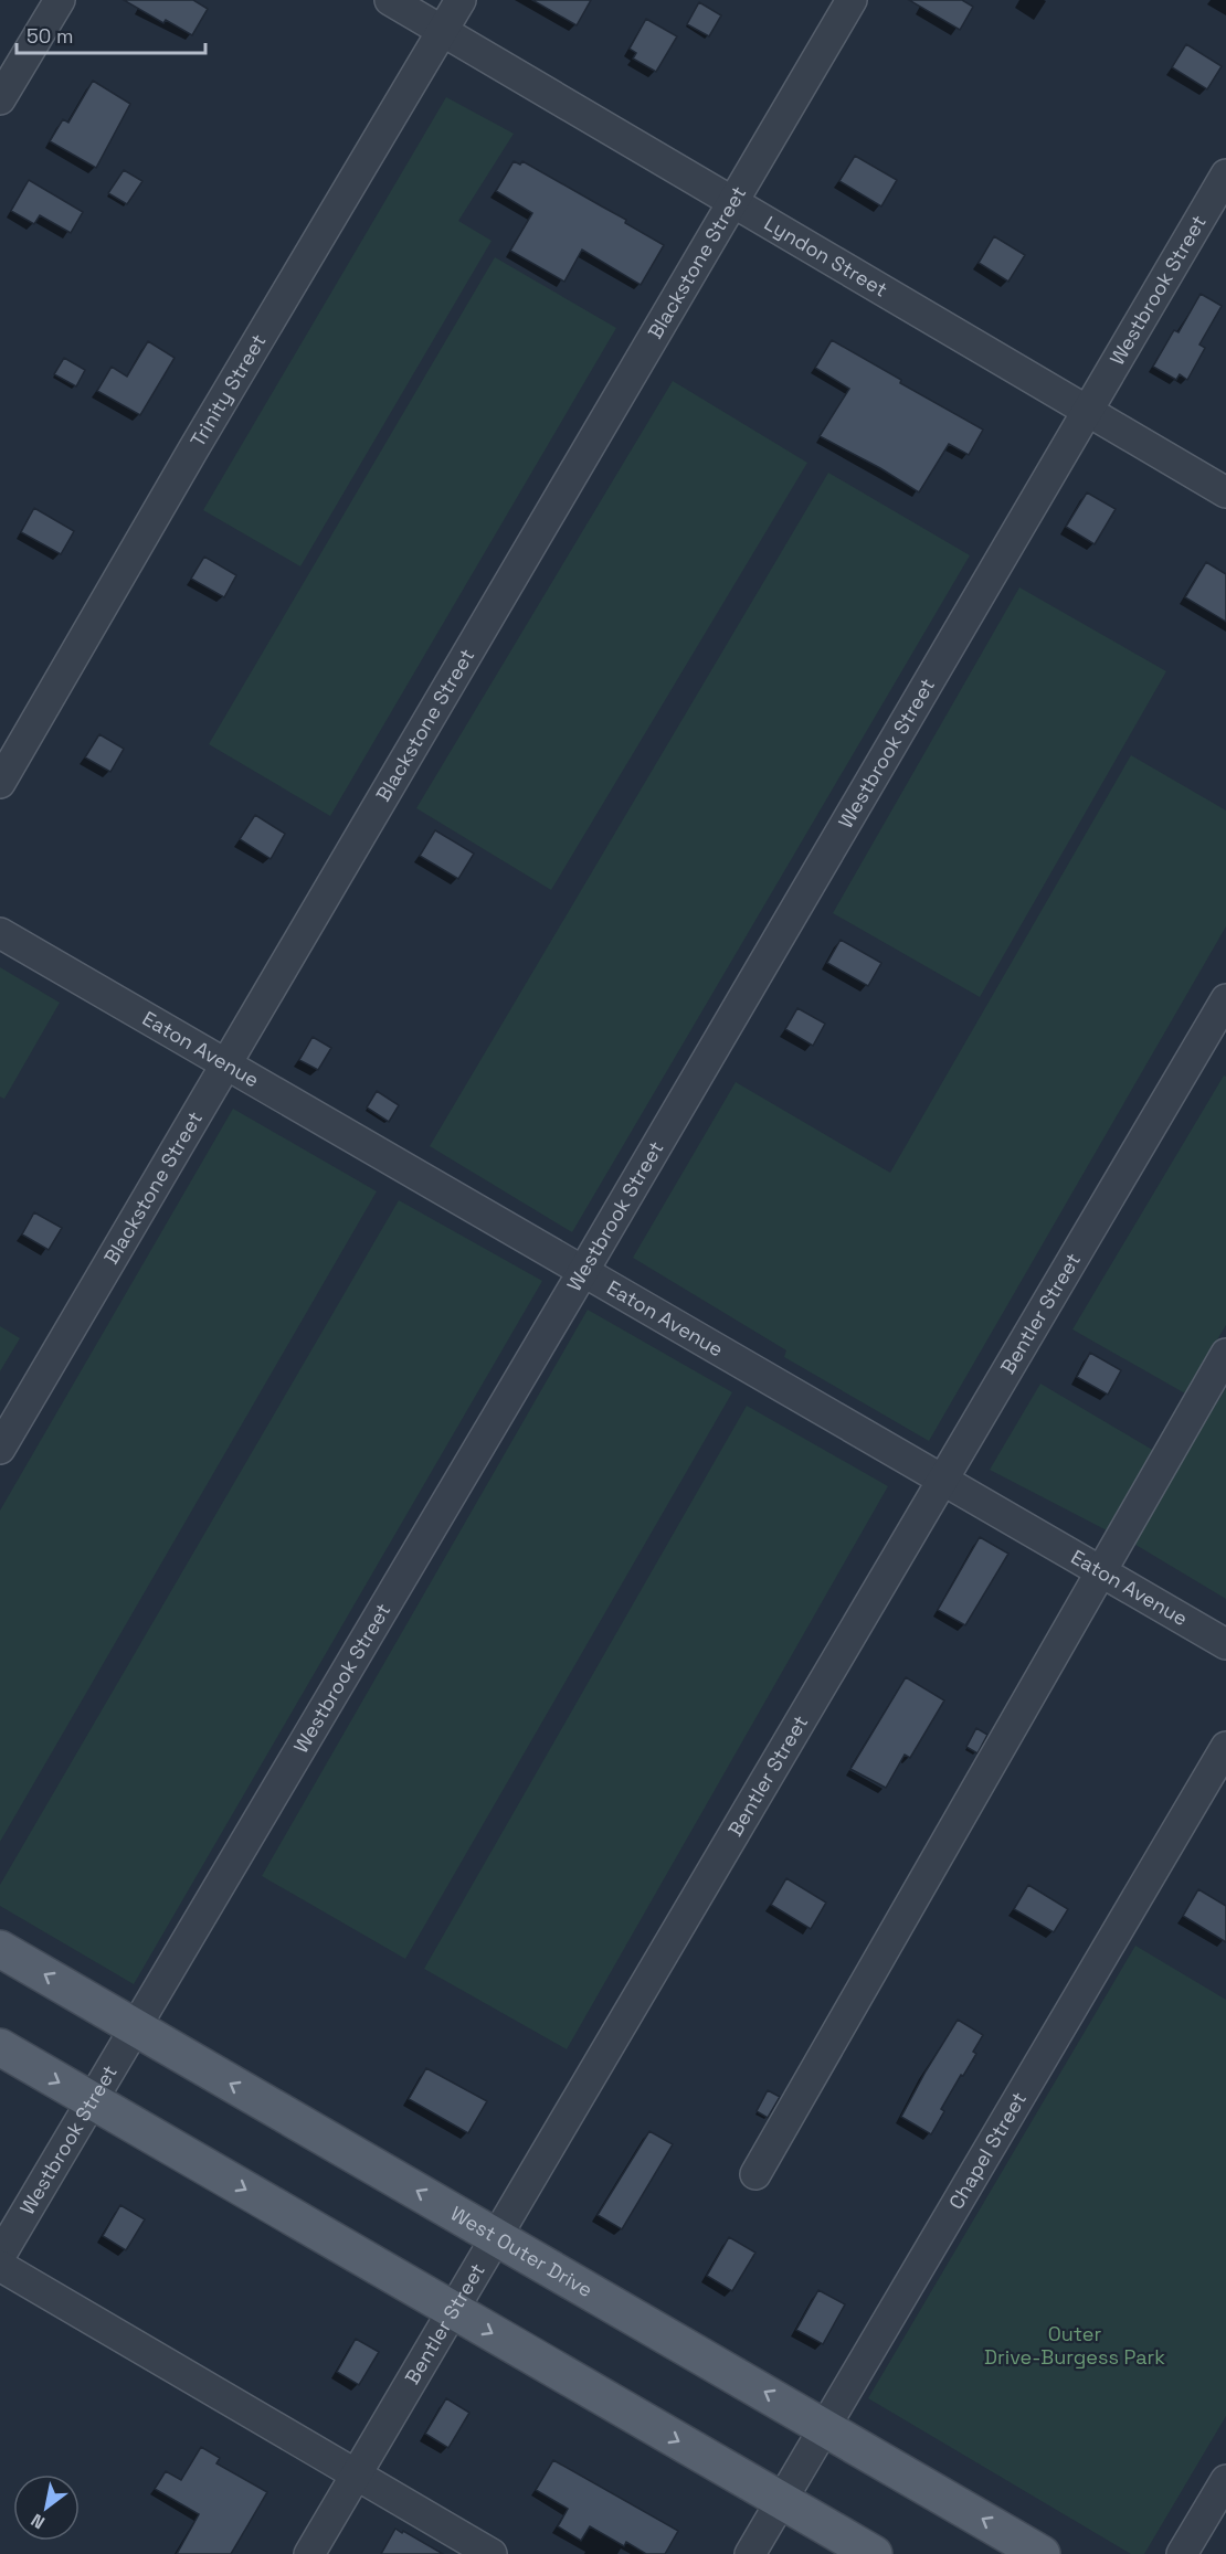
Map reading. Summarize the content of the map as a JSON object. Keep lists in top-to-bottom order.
{
  "streets": {
    "main road": ["West Outer Drive"],
    "street": [
      "Lyndon Street",
      "Blackstone Street",
      "Westbrook Street",
      "Trinity Street",
      "Eaton Avenue",
      "Bentler Street",
      "Chapel Street"
    ]
  },
  "crossings": [
    ["Lyndon Street", "Blackstone Street"],
    ["Lyndon Street", "Westbrook Street"],
    ["Lyndon Street", "Trinity Street"],
    ["Blackstone Street", "Eaton Avenue"],
    ["Westbrook Street", "Eaton Avenue"],
    ["Westbrook Street", "West Outer Drive"],
    ["Eaton Avenue", "Bentler Street"],
    ["Bentler Street", "West Outer Drive"],
    ["Chapel Street", "West Outer Drive"]
  ],
  "parks": ["Outer Drive-Burgess Park"],
  "scale_bar": "50 m",
  "north": "bottom left"
}
